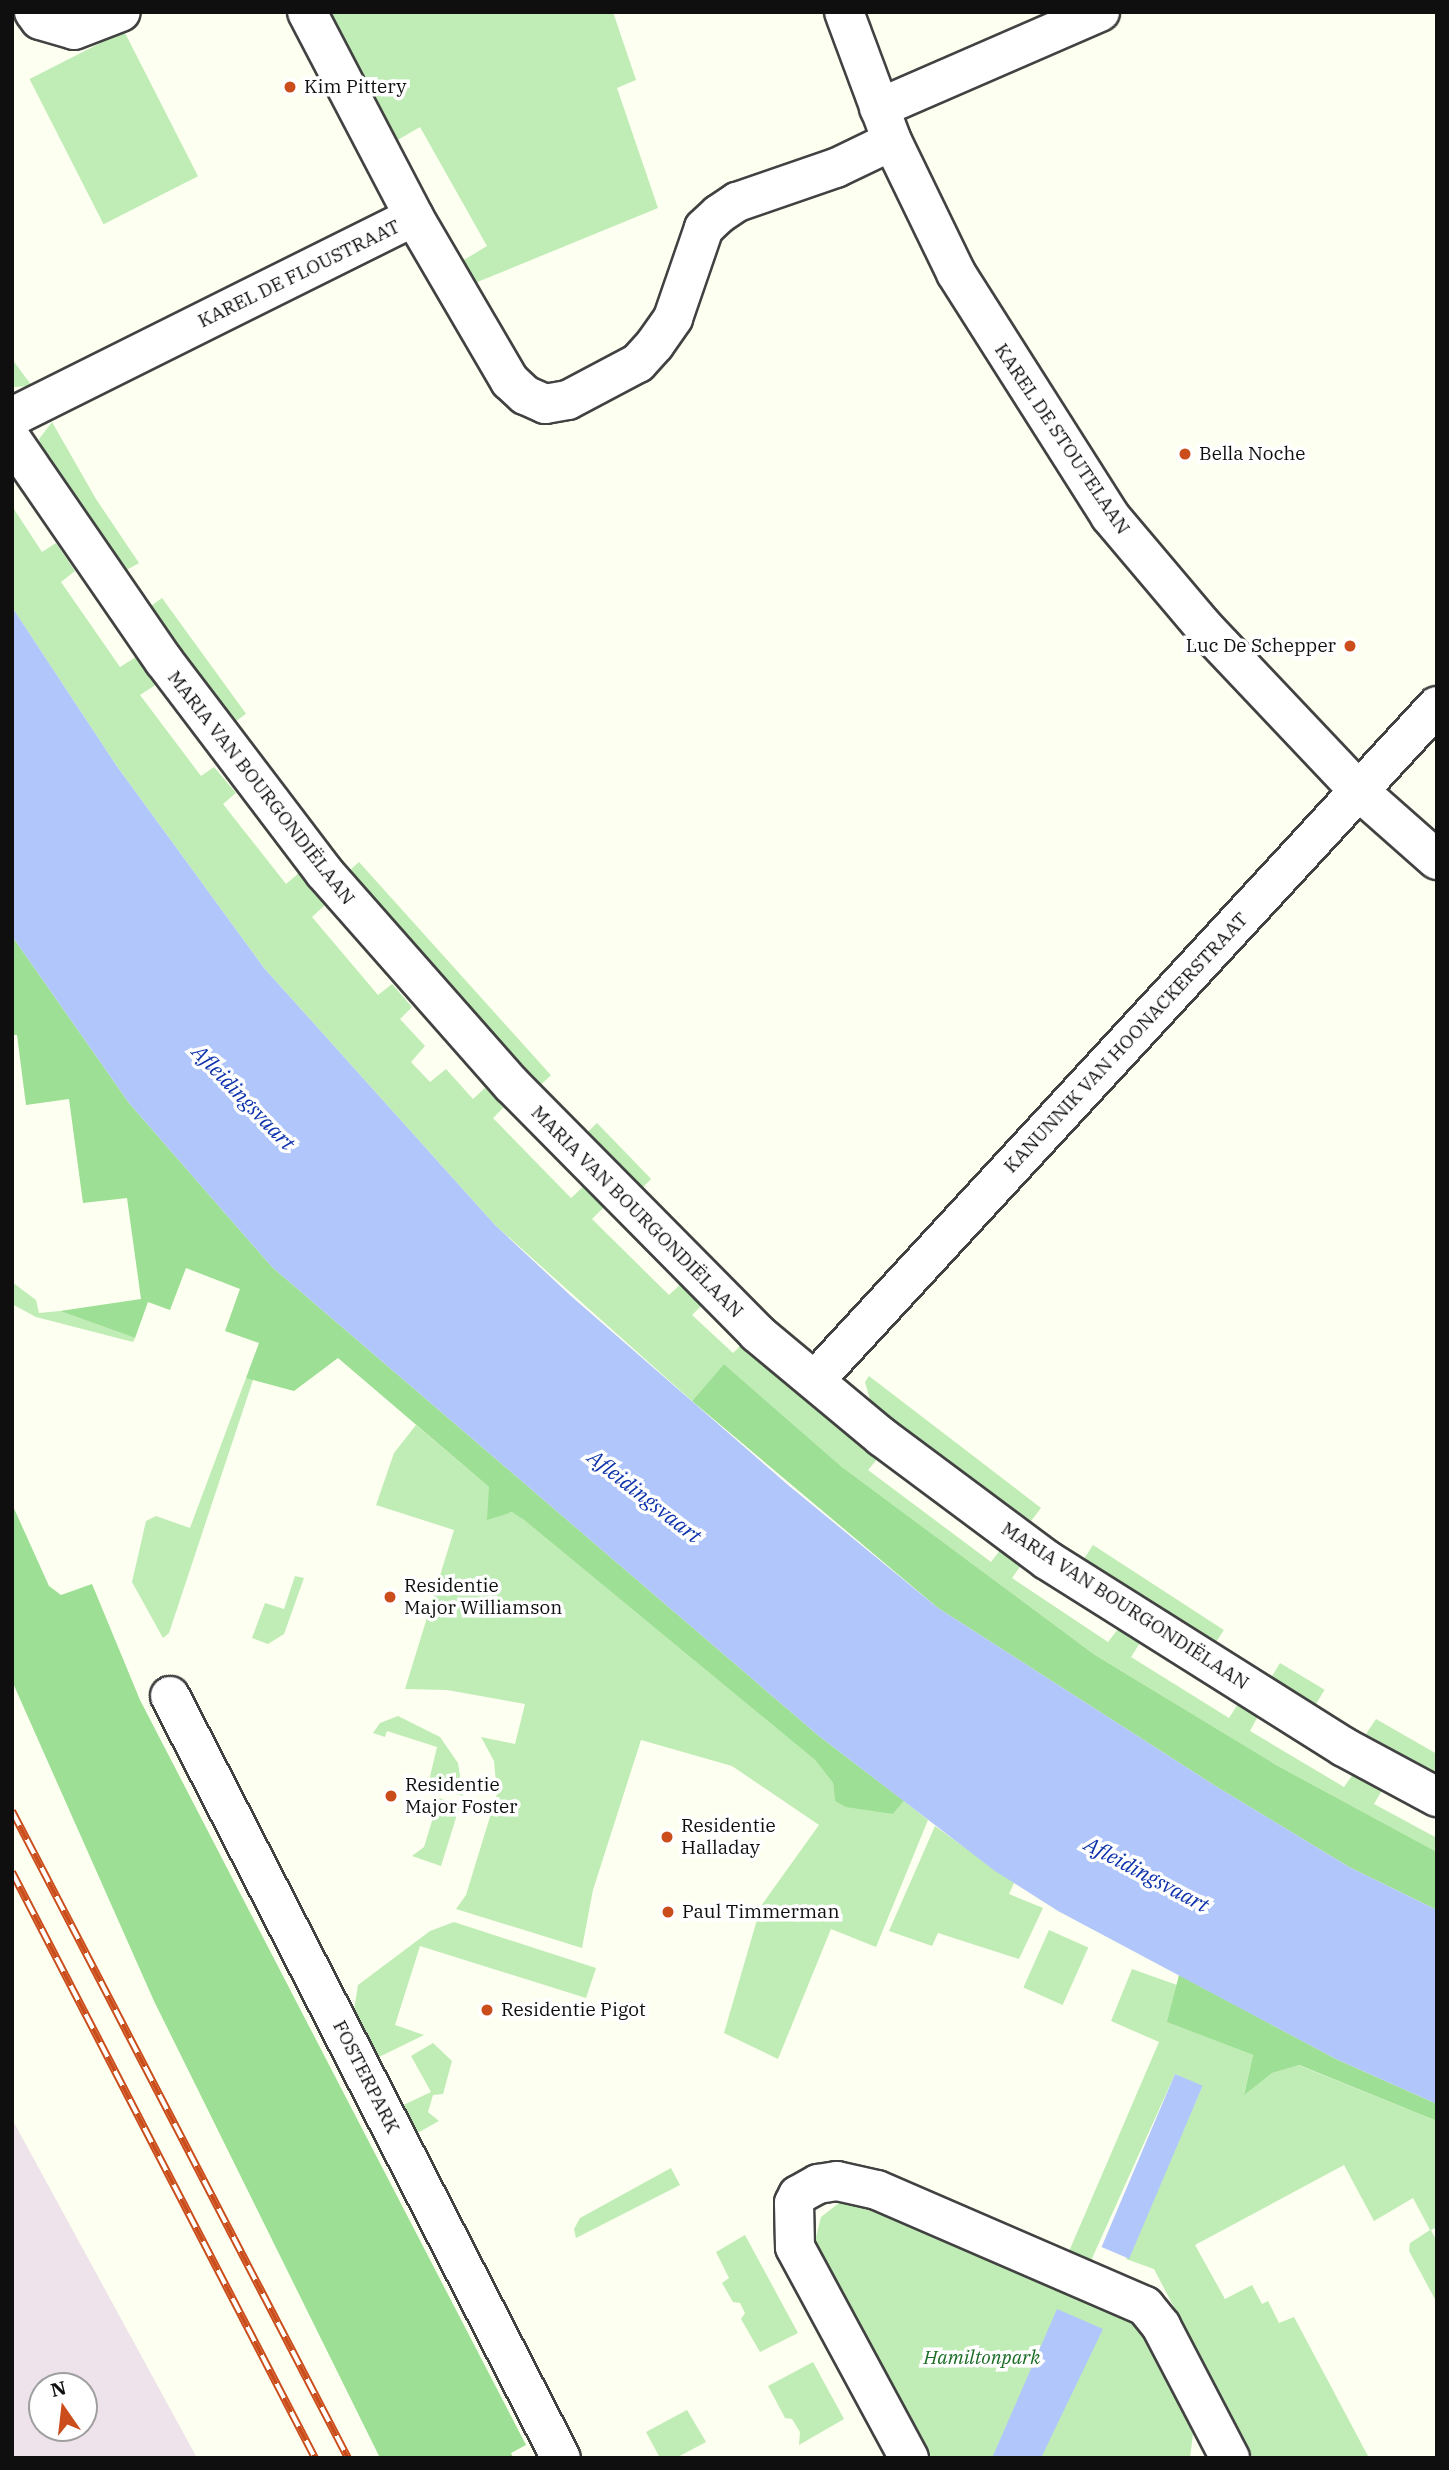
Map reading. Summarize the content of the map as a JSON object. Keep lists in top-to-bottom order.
{
  "streets": {
    "street": [
      "KAREL DE FLOUSTRAAT",
      "KAREL DE STOUTELAAN",
      "MARIA VAN BOURGONDIËLAAN",
      "KANUNNIK VAN HOONACKERSTRAAT",
      "FOSTERPARK"
    ]
  },
  "crossings": [
    ["KAREL DE FLOUSTRAAT", "KAREL DE STOUTELAAN"],
    ["KAREL DE STOUTELAAN", "KANUNNIK VAN HOONACKERSTRAAT"],
    ["MARIA VAN BOURGONDIËLAAN", "KANUNNIK VAN HOONACKERSTRAAT"]
  ],
  "water": ["Afleidingsvaart"],
  "parks": ["Hamiltonpark"],
  "places": [
    "Kim Pittery",
    "Bella Noche",
    "Luc De Schepper",
    "Residentie Major Williamson",
    "Residentie Major Foster",
    "Residentie Halladay",
    "Paul Timmerman",
    "Residentie Pigot"
  ],
  "north": "top"
}
